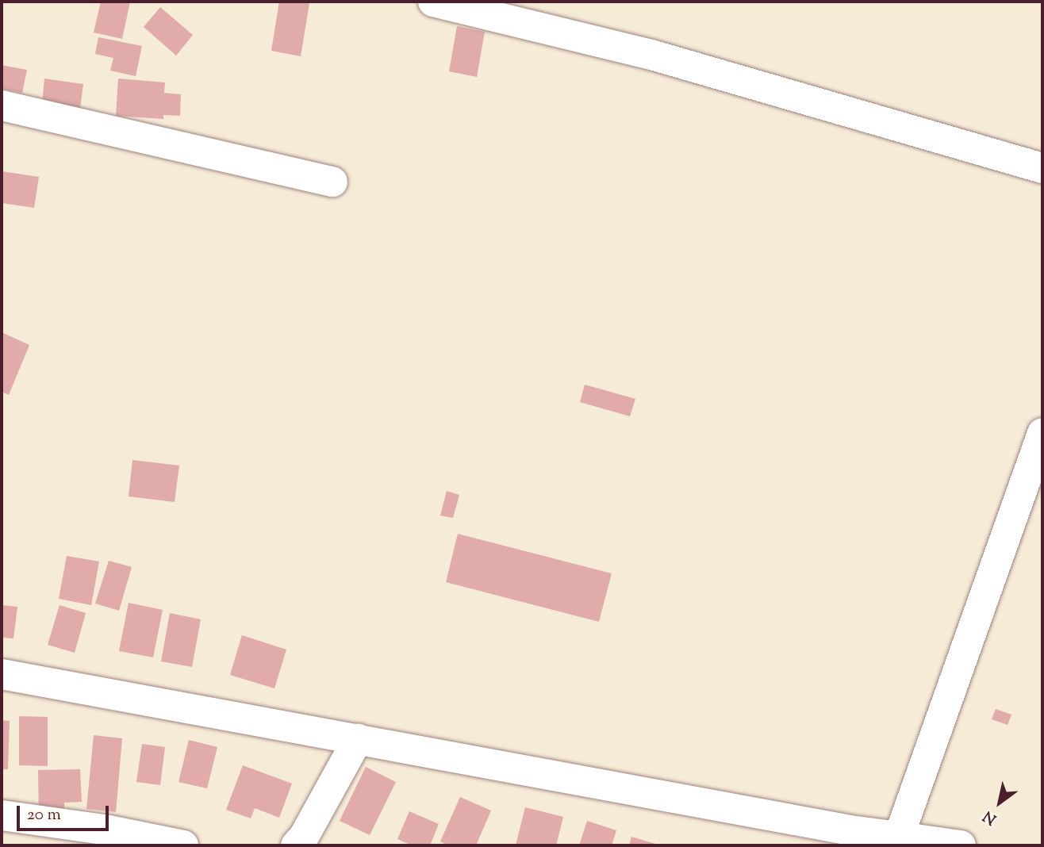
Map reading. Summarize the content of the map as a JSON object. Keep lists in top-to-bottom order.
{
  "scale_bar": "20 m",
  "north": "bottom left"
}
